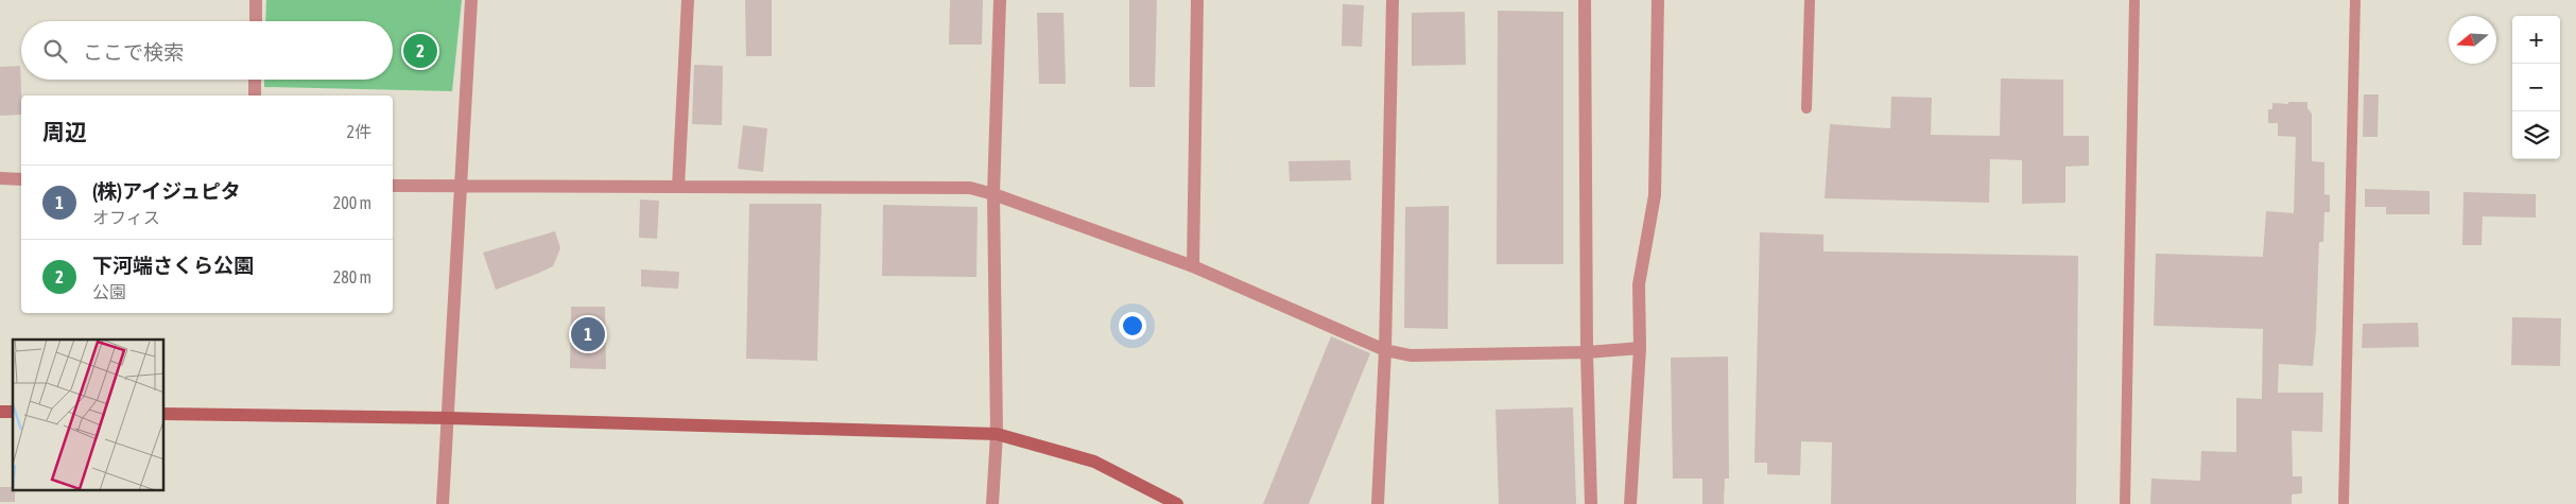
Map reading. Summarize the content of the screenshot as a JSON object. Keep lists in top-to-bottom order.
{
  "north": "left",
  "page": {
    "map_buttons": ["+", "−"],
    "search": "ここで検索",
    "pins": ["2", "1"],
    "heading": ["周辺", "2件"],
    "list": [
      {
        "mark": "1",
        "name": "(株)アイジュピタ",
        "note": "オフィス",
        "value": "200 m"
      },
      {
        "mark": "2",
        "name": "下河端さくら公園",
        "note": "公園",
        "value": "280 m"
      }
    ]
  }
}
